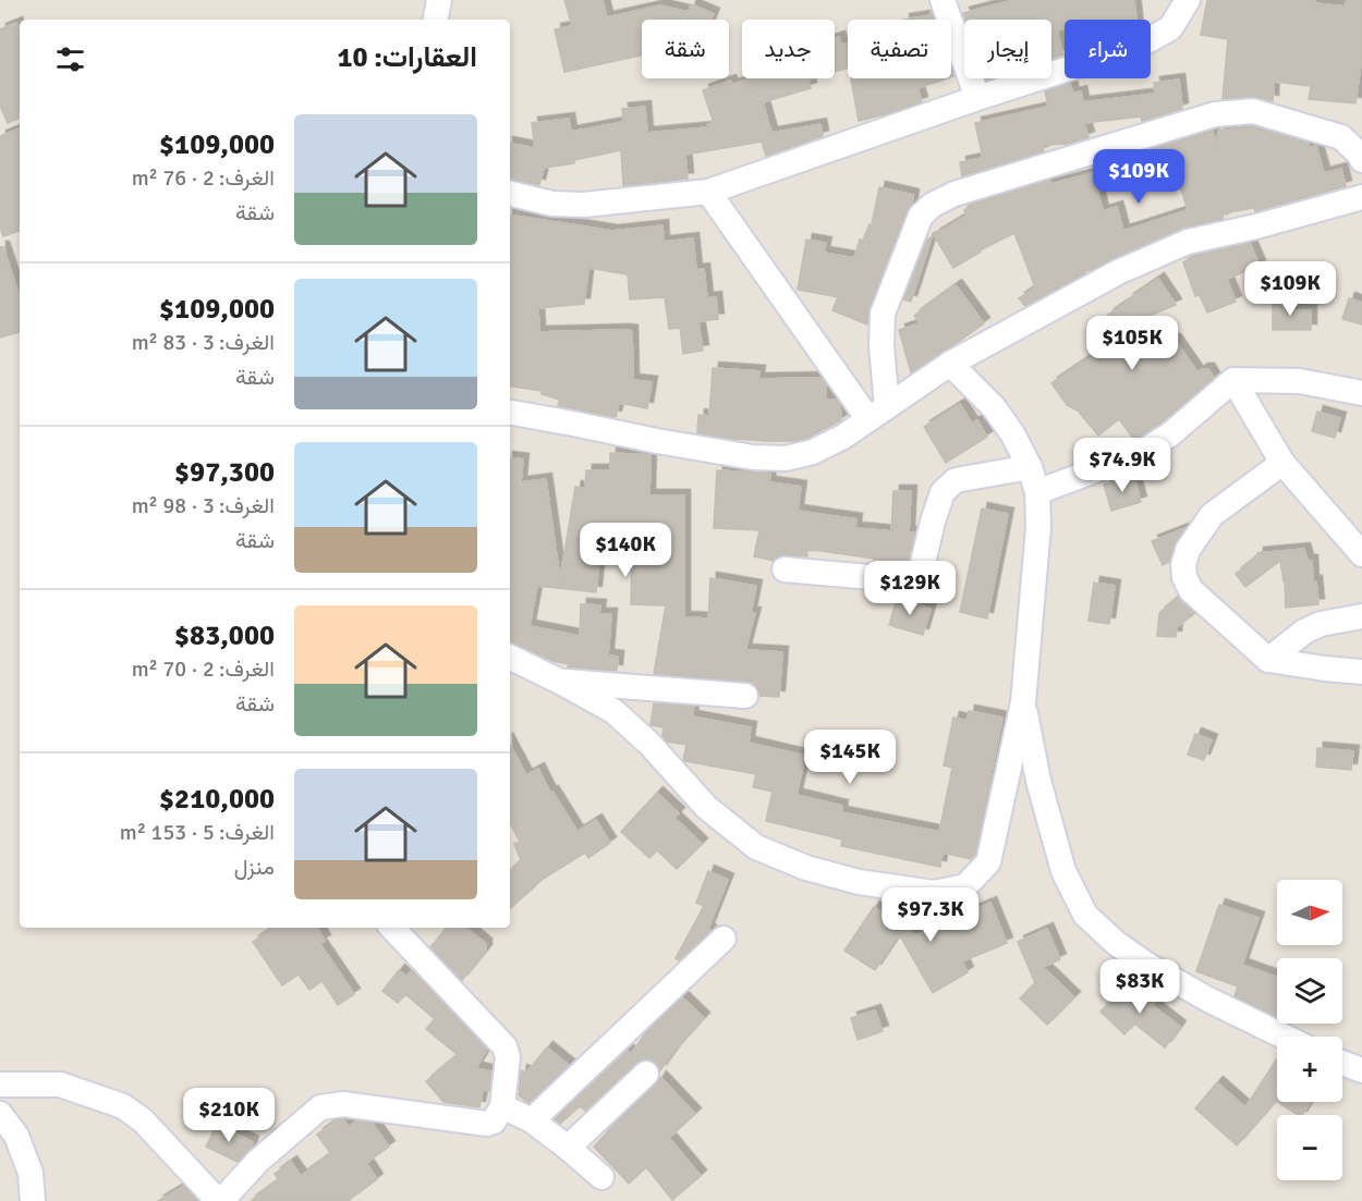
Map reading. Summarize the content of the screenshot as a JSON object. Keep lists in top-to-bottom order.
{
  "north": "right",
  "page": {
    "chip": [
      "شراء",
      "إيجار",
      "تصفية",
      "جديد",
      "شقة"
    ],
    "heading": "العقارات: 10",
    "list": [
      {
        "name": "$109,000",
        "note": "الغرف: 2 · 76 m² · شقة"
      },
      {
        "name": "$109,000",
        "note": "الغرف: 3 · 83 m² · شقة"
      },
      {
        "name": "$97,300",
        "note": "الغرف: 3 · 98 m² · شقة"
      },
      {
        "name": "$83,000",
        "note": "الغرف: 2 · 70 m² · شقة"
      },
      {
        "name": "$210,000",
        "note": "الغرف: 5 · 153 m² · منزل"
      }
    ],
    "price": [
      "$109K",
      "$109K",
      "$105K",
      "$74.9K",
      "$140K",
      "$129K",
      "$145K",
      "$97.3K",
      "$83K",
      "$210K"
    ],
    "map_buttons": ["+", "−"]
  }
}
